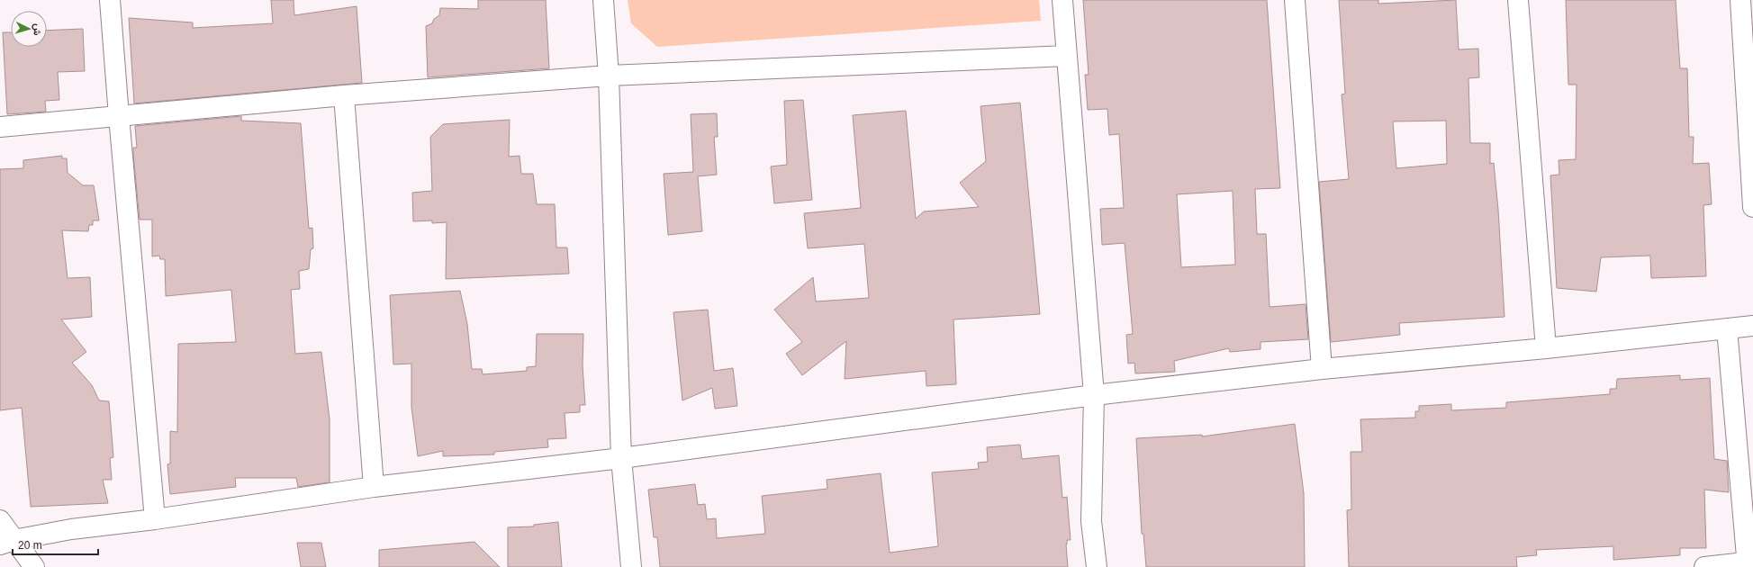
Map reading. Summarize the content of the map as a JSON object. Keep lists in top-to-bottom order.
{
  "scale_bar": "20 m",
  "north": "right"
}
